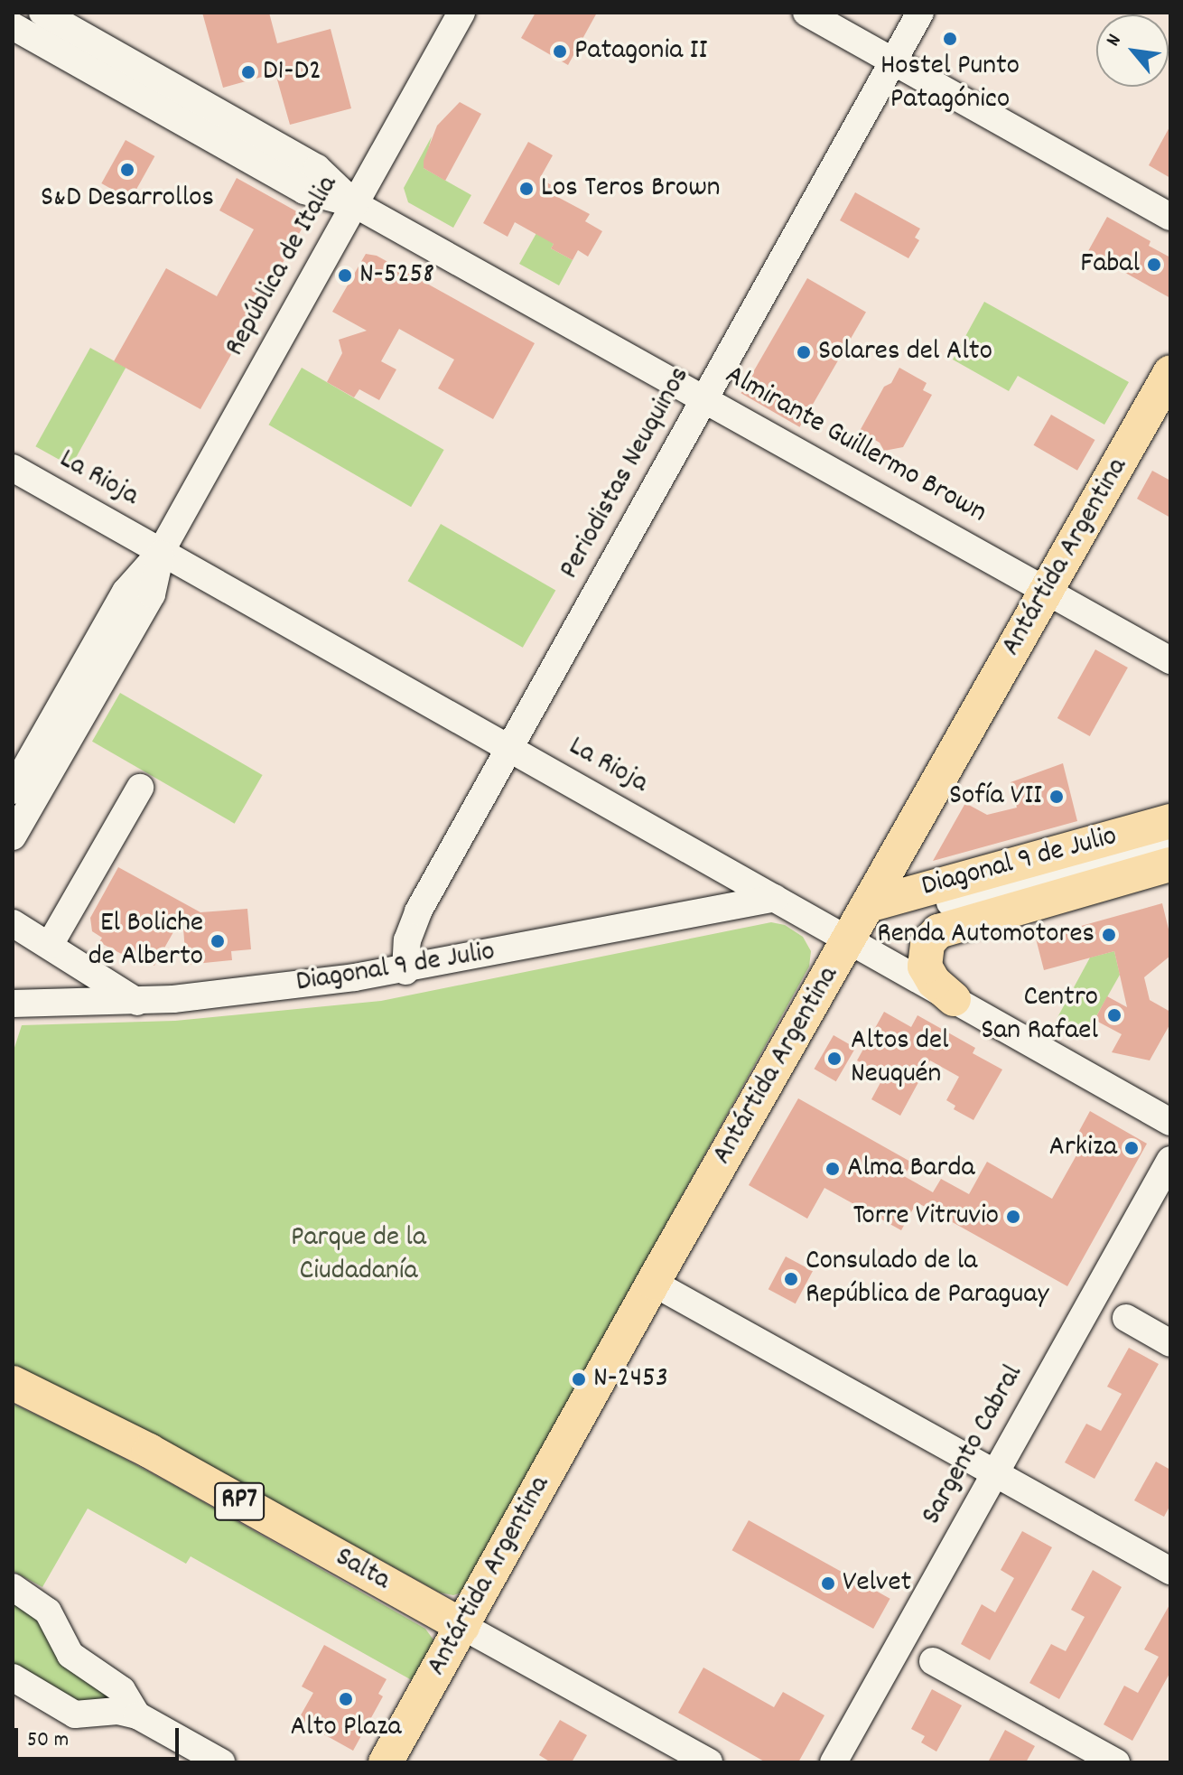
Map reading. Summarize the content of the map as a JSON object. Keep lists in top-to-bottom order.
{
  "streets": {
    "main road": [
      "Antártida Argentina",
      "Diagonal 9 de Julio",
      "RP7",
      "Salta"
    ],
    "street": [
      "República de Italia",
      "Almirante Guillermo Brown",
      "Periodistas Neuquinos",
      "La Rioja",
      "Sargento Cabral"
    ]
  },
  "crossings": [
    ["República de Italia", "Almirante Guillermo Brown"],
    ["República de Italia", "La Rioja"],
    ["Almirante Guillermo Brown", "Periodistas Neuquinos"],
    ["Almirante Guillermo Brown", "Antártida Argentina"],
    ["Periodistas Neuquinos", "La Rioja"],
    ["Periodistas Neuquinos", "Diagonal 9 de Julio"],
    ["La Rioja", "Antártida Argentina"],
    ["La Rioja", "Diagonal 9 de Julio"],
    ["Antártida Argentina", "Diagonal 9 de Julio"],
    ["Antártida Argentina", "Salta"]
  ],
  "parks": ["Parque de la Ciudadanía"],
  "places": [
    "Hostel Punto Patagónico",
    "Patagonia II",
    "D1-D2",
    "S&D Desarrollos",
    "Los Teros Brown",
    "Fabal",
    "N-5258",
    "Solares del Alto",
    "Sofía VII",
    "Renda Automotores",
    "El Boliche de Alberto",
    "Centro San Rafael",
    "Altos del Neuquén",
    "Arkiza",
    "Alma Barda",
    "Torre Vitruvio",
    "Consulado de la República de Paraguay",
    "N-2453",
    "Velvet",
    "Alto Plaza"
  ],
  "scale_bar": "50 m",
  "north": "top left"
}
